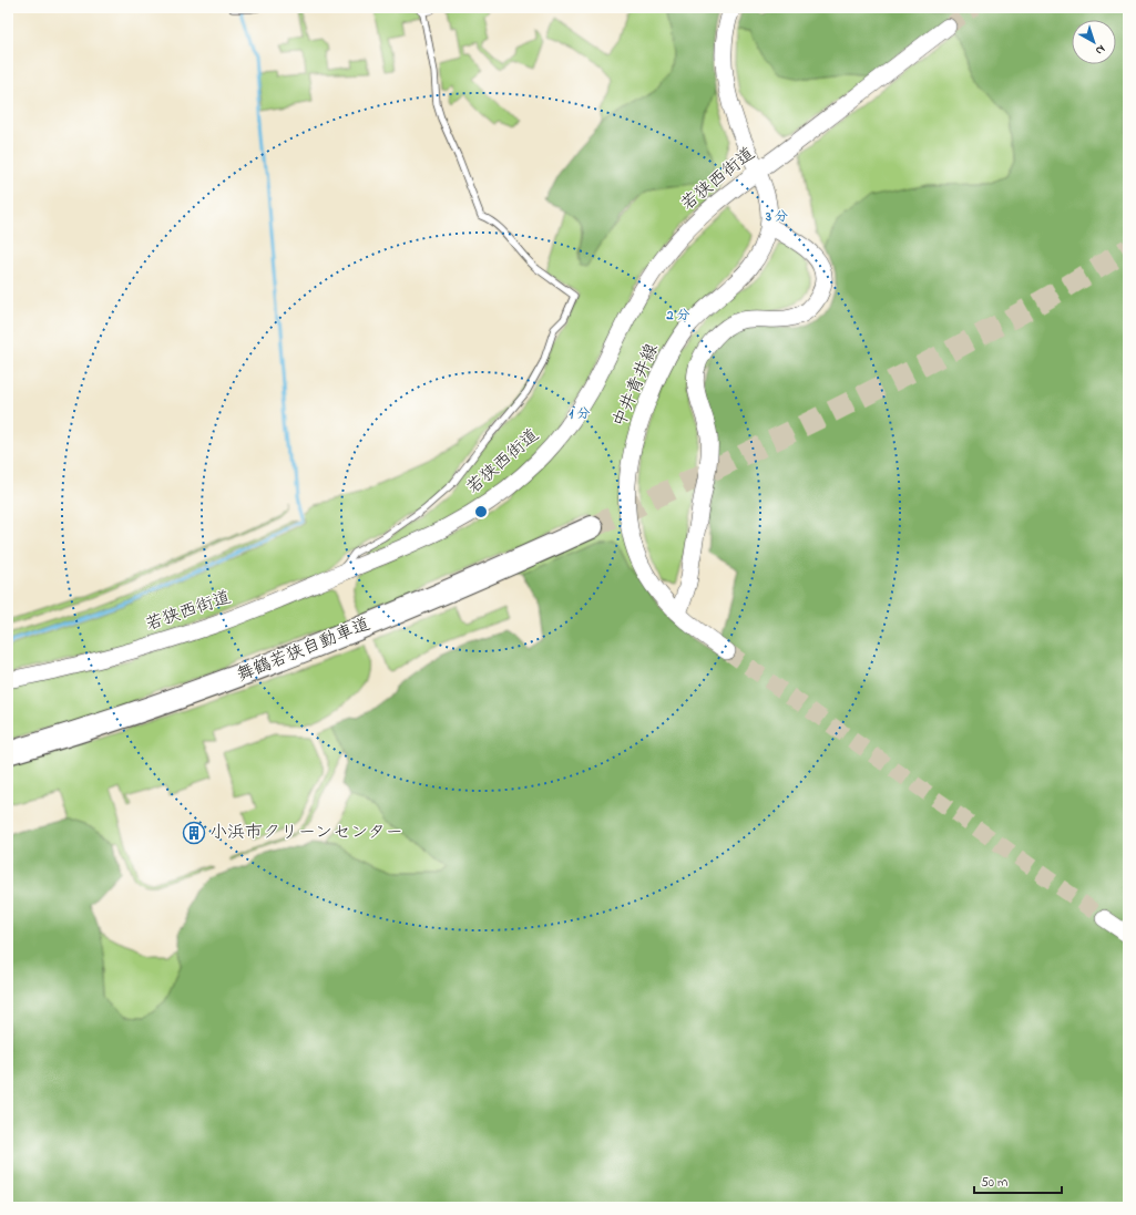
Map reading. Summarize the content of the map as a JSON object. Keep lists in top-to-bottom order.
{
  "streets": {
    "highway": ["舞鶴若狭自動車道"],
    "street": ["若狭西街道", "中井青井線"]
  },
  "crossings": [
    ["若狭西街道", "中井青井線"]
  ],
  "places": {
    "building": ["小浜市クリーンセンター"]
  },
  "scale_bar": "50 m",
  "north": "bottom right",
  "rings": ["3 分", "2 分", "1 分"]
}
